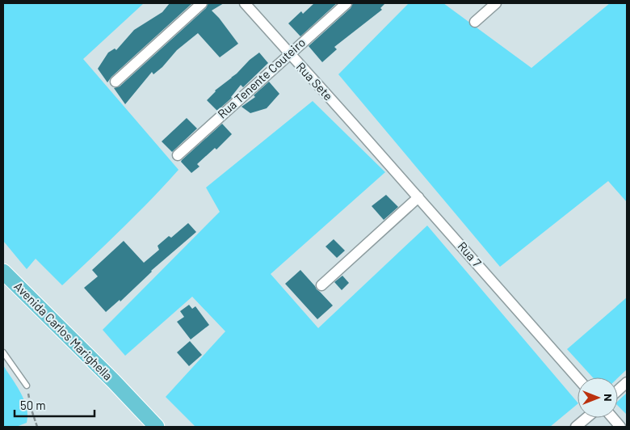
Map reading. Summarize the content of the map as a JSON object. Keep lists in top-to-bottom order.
{
  "streets": {
    "main road": ["Avenida Carlos Marighella"],
    "street": ["Rua Tenente Couteiro", "Rua Sete", "Rua 7"]
  },
  "crossings": [
    ["Rua Tenente Couteiro", "Rua Sete"],
    ["Rua Sete", "Rua 7"]
  ],
  "scale_bar": "50 m",
  "north": "right"
}
